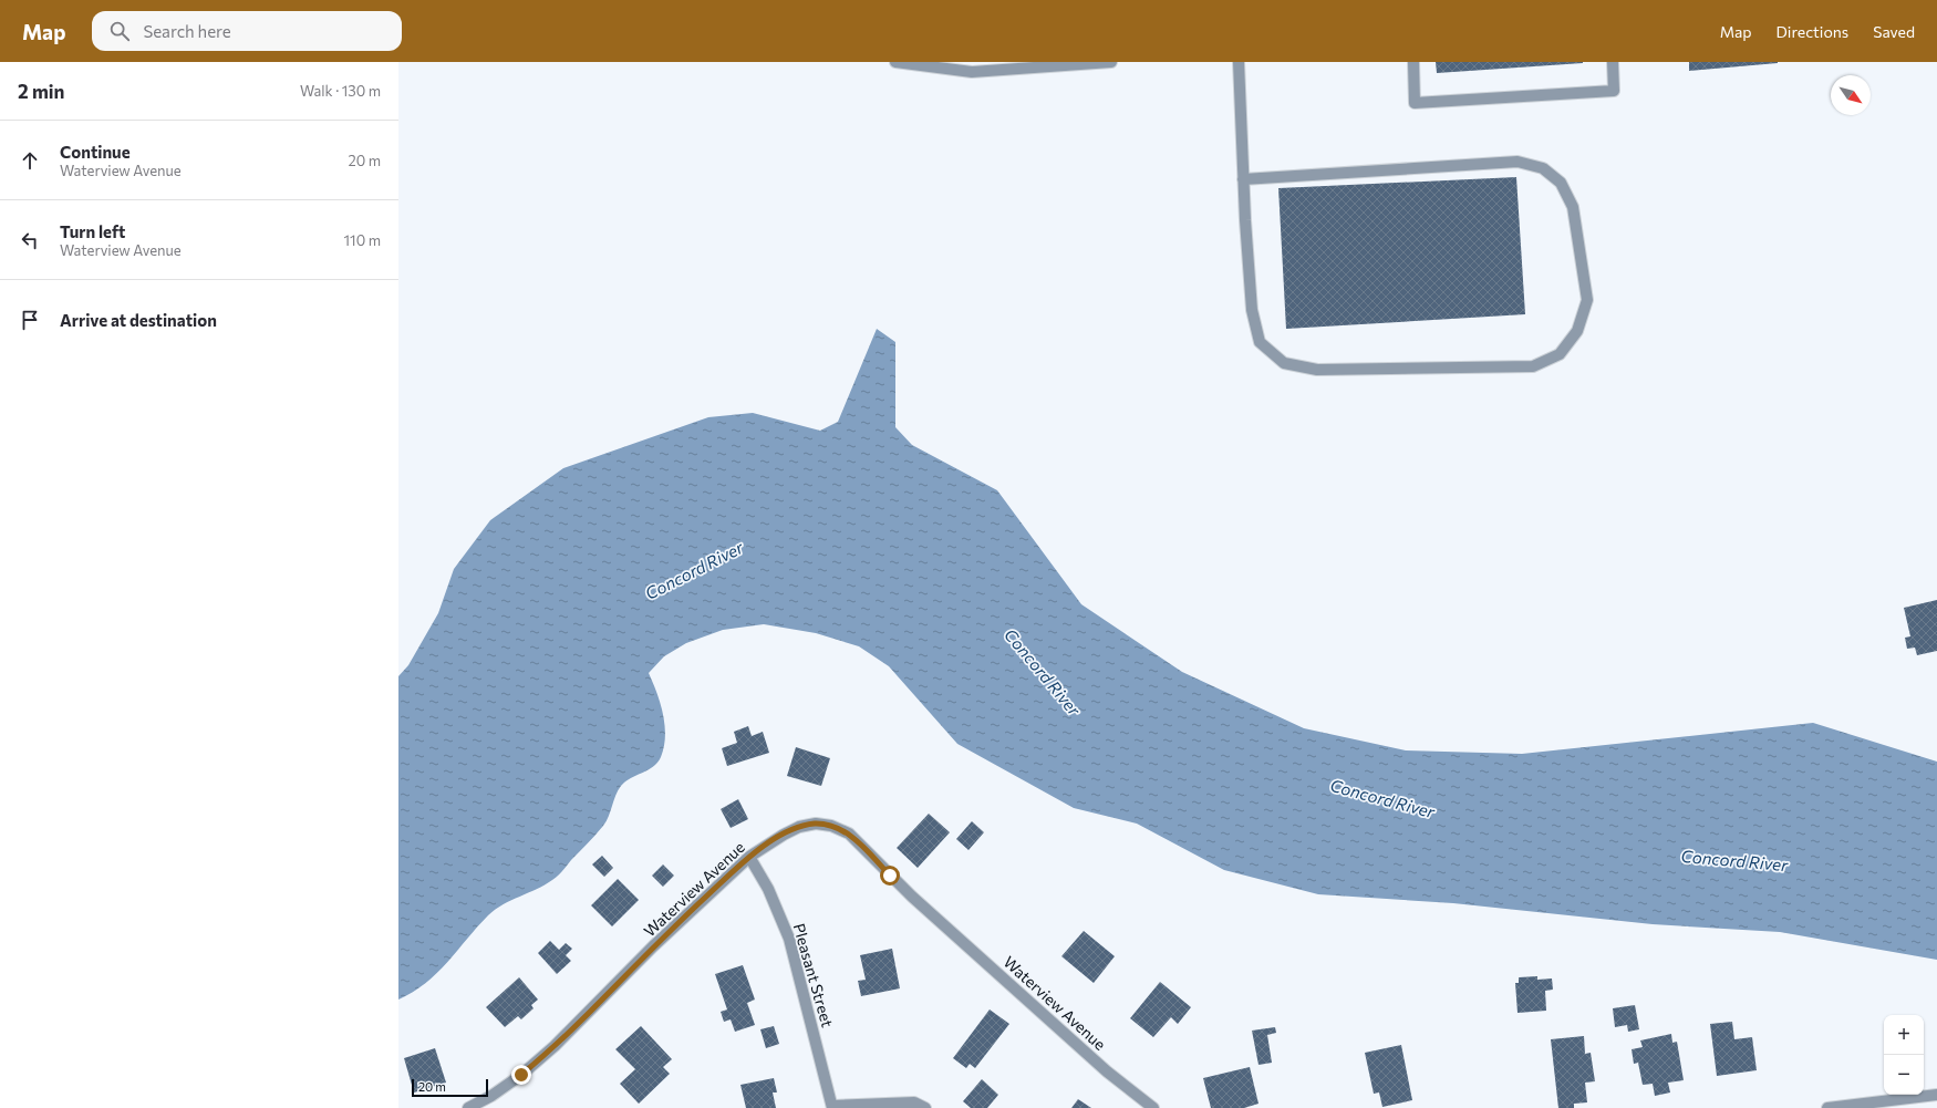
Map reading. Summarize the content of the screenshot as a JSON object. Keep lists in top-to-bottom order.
{
  "streets": {
    "street": ["Waterview Avenue", "Pleasant Street"]
  },
  "crossings": [
    ["Waterview Avenue", "Pleasant Street"]
  ],
  "water": ["Concord River"],
  "scale_bar": "20 m",
  "north": "bottom right",
  "page": {
    "header": "Map",
    "search": "Search here",
    "nav": ["Map", "Directions", "Saved"],
    "heading": ["2 min", "Walk · 130 m"],
    "list": [
      ["Continue", "Waterview Avenue", "20 m"],
      ["Turn left", "Waterview Avenue", "110 m"],
      "Arrive at destination"
    ],
    "map_buttons": ["+", "−"],
    "scale": "20 m"
  }
}
